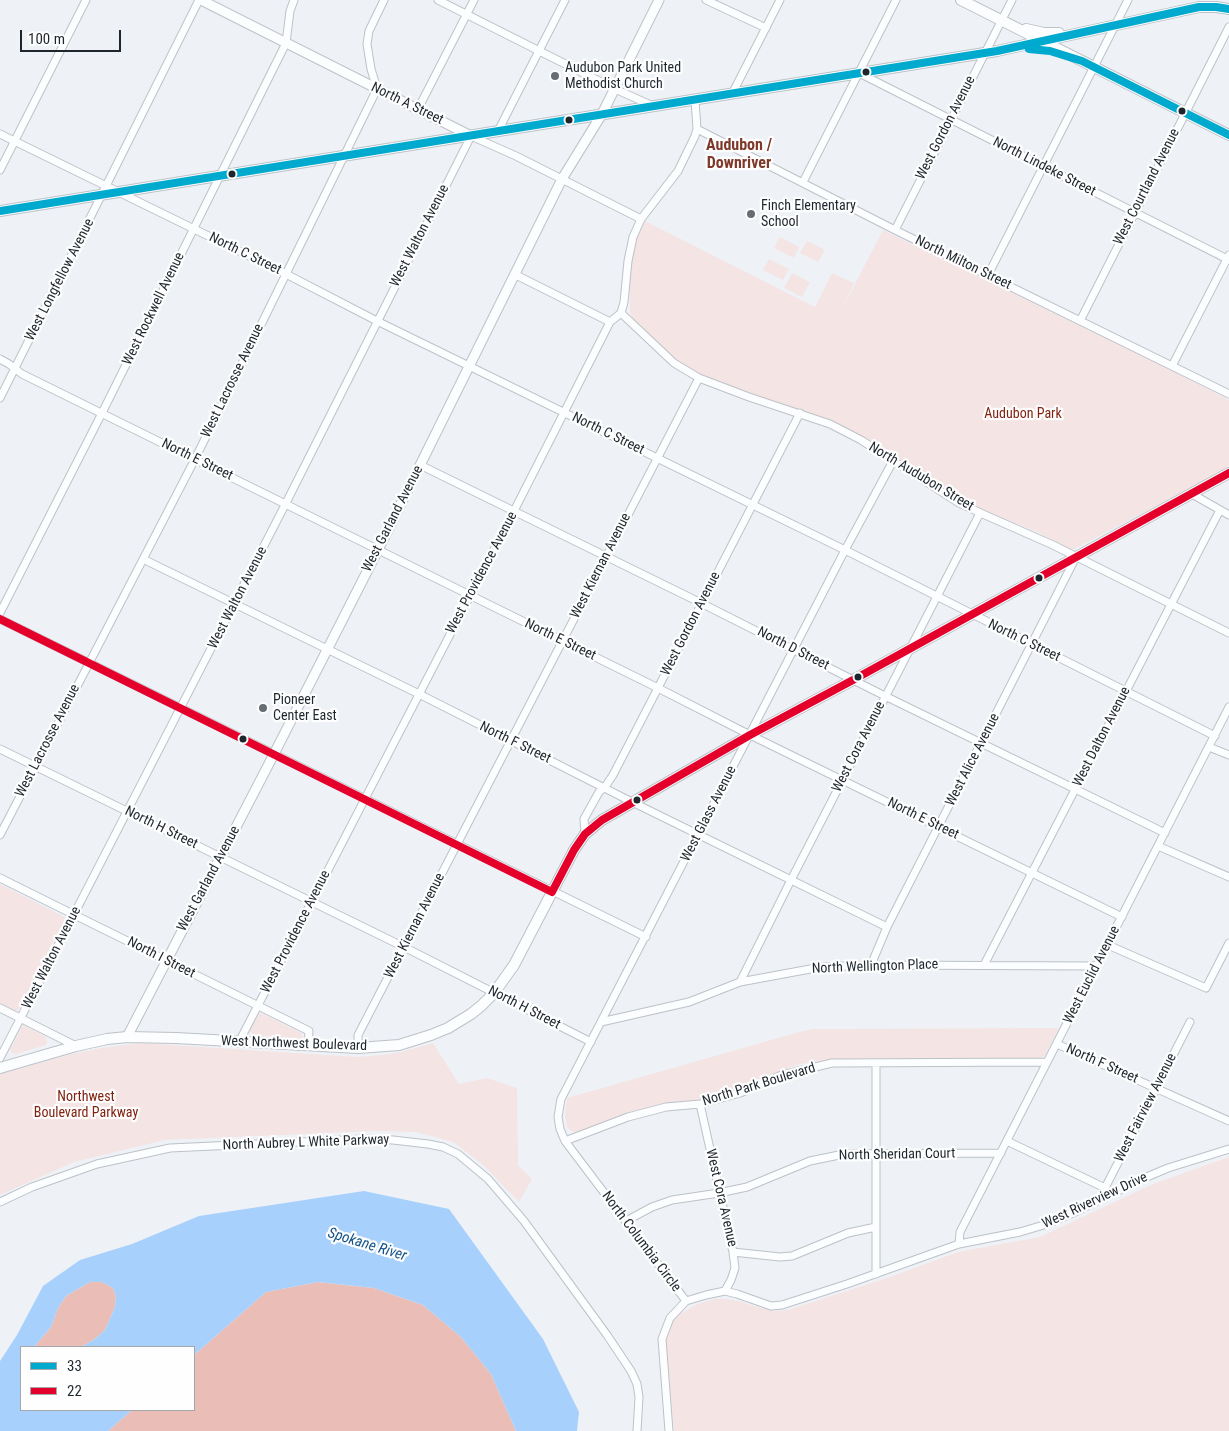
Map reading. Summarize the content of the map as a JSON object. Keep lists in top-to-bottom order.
{
  "streets": {
    "main road": ["West Northwest Boulevard"],
    "street": [
      "North A Street",
      "West Gordon Avenue",
      "North Lindeke Street",
      "West Courtland Avenue",
      "West Walton Avenue",
      "North C Street",
      "North Milton Street",
      "West Longfellow Avenue",
      "West Rockwell Avenue",
      "West Lacrosse Avenue",
      "North E Street",
      "North Audubon Street",
      "West Garland Avenue",
      "West Kiernan Avenue",
      "West Providence Avenue",
      "North D Street",
      "West Dalton Avenue",
      "North F Street",
      "West Cora Avenue",
      "West Alice Avenue",
      "West Glass Avenue",
      "North H Street",
      "North I Street",
      "North Wellington Place",
      "West Euclid Avenue",
      "North Park Boulevard",
      "West Fairview Avenue",
      "North Aubrey L White Parkway",
      "North Sheridan Court",
      "West Riverview Drive",
      "North Columbia Circle"
    ]
  },
  "crossings": [
    ["North A Street", "West Walton Avenue"],
    ["North A Street", "West Longfellow Avenue"],
    ["North A Street", "West Rockwell Avenue"],
    ["North A Street", "West Lacrosse Avenue"],
    ["North A Street", "West Garland Avenue"],
    ["West Gordon Avenue", "North Lindeke Street"],
    ["West Gordon Avenue", "North C Street"],
    ["West Gordon Avenue", "North Milton Street"],
    ["West Gordon Avenue", "North E Street"],
    ["West Gordon Avenue", "North Audubon Street"],
    ["West Gordon Avenue", "North D Street"],
    ["West Gordon Avenue", "North F Street"],
    ["West Gordon Avenue", "West Northwest Boulevard"],
    ["North Lindeke Street", "West Courtland Avenue"],
    ["West Courtland Avenue", "North Milton Street"],
    ["West Walton Avenue", "North C Street"],
    ["West Walton Avenue", "North E Street"],
    ["West Walton Avenue", "North F Street"],
    ["West Walton Avenue", "North H Street"],
    ["West Walton Avenue", "North I Street"],
    ["North C Street", "West Rockwell Avenue"],
    ["North C Street", "West Lacrosse Avenue"],
    ["North C Street", "West Garland Avenue"],
    ["North C Street", "West Kiernan Avenue"],
    ["North C Street", "West Providence Avenue"],
    ["North C Street", "West Dalton Avenue"],
    ["North C Street", "West Cora Avenue"],
    ["North C Street", "West Alice Avenue"],
    ["North C Street", "West Glass Avenue"],
    ["North C Street", "West Euclid Avenue"],
    ["North C Street", "West Northwest Boulevard"],
    ["West Longfellow Avenue", "North E Street"],
    ["West Rockwell Avenue", "North E Street"],
    ["West Lacrosse Avenue", "North E Street"],
    ["West Lacrosse Avenue", "North F Street"],
    ["West Lacrosse Avenue", "North H Street"],
    ["North E Street", "West Garland Avenue"],
    ["North E Street", "West Kiernan Avenue"],
    ["North E Street", "West Providence Avenue"],
    ["North E Street", "West Dalton Avenue"],
    ["North E Street", "West Cora Avenue"],
    ["North E Street", "West Alice Avenue"],
    ["North E Street", "West Glass Avenue"],
    ["North E Street", "West Euclid Avenue"],
    ["North E Street", "West Northwest Boulevard"],
    ["North Audubon Street", "West Kiernan Avenue"],
    ["North Audubon Street", "West Providence Avenue"],
    ["North Audubon Street", "West Dalton Avenue"],
    ["North Audubon Street", "West Cora Avenue"],
    ["North Audubon Street", "West Alice Avenue"],
    ["North Audubon Street", "West Glass Avenue"],
    ["North Audubon Street", "West Northwest Boulevard"],
    ["West Garland Avenue", "North D Street"],
    ["West Garland Avenue", "North F Street"],
    ["West Garland Avenue", "North H Street"],
    ["West Garland Avenue", "North I Street"],
    ["West Garland Avenue", "West Northwest Boulevard"],
    ["West Kiernan Avenue", "North D Street"],
    ["West Kiernan Avenue", "North F Street"],
    ["West Kiernan Avenue", "North H Street"],
    ["West Kiernan Avenue", "West Northwest Boulevard"],
    ["West Providence Avenue", "North D Street"],
    ["West Providence Avenue", "North F Street"],
    ["West Providence Avenue", "North H Street"],
    ["West Providence Avenue", "North I Street"],
    ["West Providence Avenue", "West Northwest Boulevard"],
    ["North D Street", "West Dalton Avenue"],
    ["North D Street", "West Cora Avenue"],
    ["North D Street", "West Alice Avenue"],
    ["North D Street", "West Glass Avenue"],
    ["North D Street", "West Euclid Avenue"],
    ["North D Street", "West Northwest Boulevard"],
    ["West Dalton Avenue", "North Wellington Place"],
    ["North F Street", "West Cora Avenue"],
    ["North F Street", "West Alice Avenue"],
    ["North F Street", "West Glass Avenue"],
    ["North F Street", "West Euclid Avenue"],
    ["North F Street", "West Northwest Boulevard"],
    ["North F Street", "West Fairview Avenue"],
    ["West Cora Avenue", "North Wellington Place"],
    ["West Cora Avenue", "West Northwest Boulevard"],
    ["West Cora Avenue", "North Park Boulevard"],
    ["West Cora Avenue", "North Sheridan Court"],
    ["West Cora Avenue", "North Columbia Circle"],
    ["West Alice Avenue", "North Wellington Place"],
    ["West Alice Avenue", "West Northwest Boulevard"],
    ["West Glass Avenue", "North H Street"],
    ["West Glass Avenue", "North Wellington Place"],
    ["West Glass Avenue", "West Northwest Boulevard"],
    ["West Glass Avenue", "North Columbia Circle"],
    ["North H Street", "West Northwest Boulevard"],
    ["North I Street", "West Northwest Boulevard"],
    ["North Wellington Place", "West Euclid Avenue"],
    ["West Euclid Avenue", "North Park Boulevard"],
    ["West Euclid Avenue", "North Sheridan Court"],
    ["West Euclid Avenue", "West Riverview Drive"],
    ["West Euclid Avenue", "North Columbia Circle"],
    ["North Park Boulevard", "North Columbia Circle"],
    ["West Fairview Avenue", "West Riverview Drive"],
    ["North Sheridan Court", "North Columbia Circle"],
    ["West Riverview Drive", "North Columbia Circle"]
  ],
  "districts": ["Audubon / Downriver"],
  "water": ["Spokane River"],
  "parks": ["Audubon Park", "Northwest Boulevard Parkway"],
  "places": ["Audubon Park United Methodist Church", "Finch Elementary School", "Pioneer Center East"],
  "lines": ["transit line 33", "transit line 22"],
  "legend": ["33", "22"],
  "scale_bar": "100 m"
}
